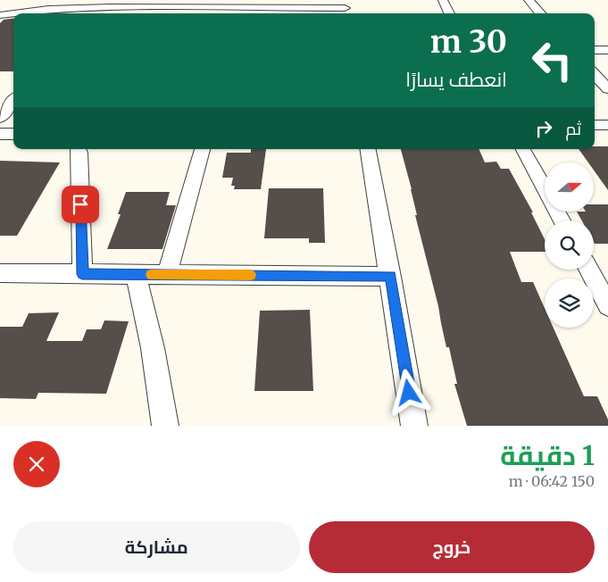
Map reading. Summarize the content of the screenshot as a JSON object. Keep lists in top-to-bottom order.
{
  "north": "right",
  "page": {
    "turn": ["30 m", "انعطف يسارًا"],
    "then": "ثم",
    "heading": ["1 دقيقة", "150 m · 06:42"],
    "buttons": ["خروج", "مشاركة"]
  }
}
